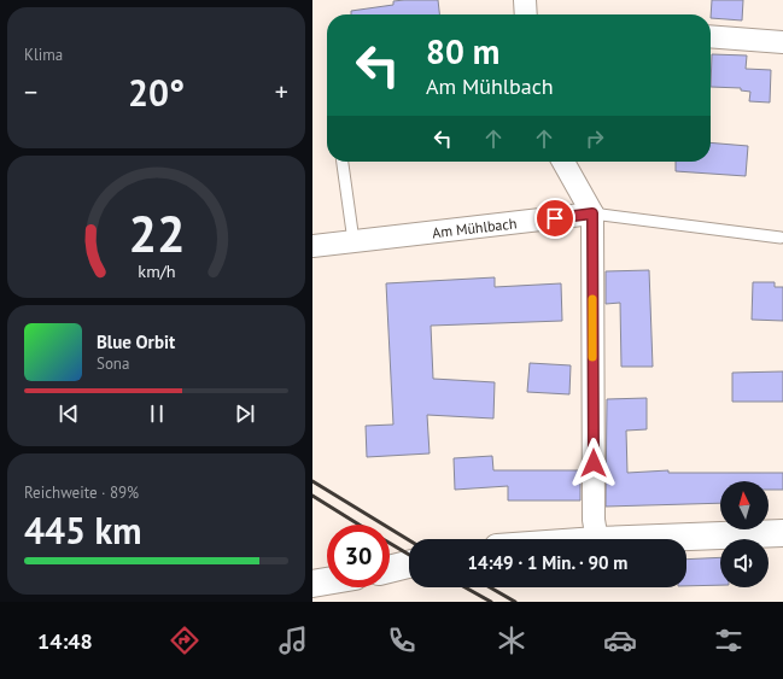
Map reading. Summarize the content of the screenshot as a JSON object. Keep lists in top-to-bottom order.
{
  "streets": {
    "street": ["Am Mühlbach"]
  },
  "north": "top",
  "page": {
    "tile": [
      "Klima",
      ["Reichweite · 89%", "445 km"]
    ],
    "turn": ["80 m", "Am Mühlbach"],
    "heat": ["−", "20°", "+"],
    "song": ["Blue Orbit", "Sona"],
    "limit": "30",
    "trip": "14:49 · 1 Min. · 90 m",
    "tabs": "14:48",
    "gauge": ["22", "km/h"]
  }
}
